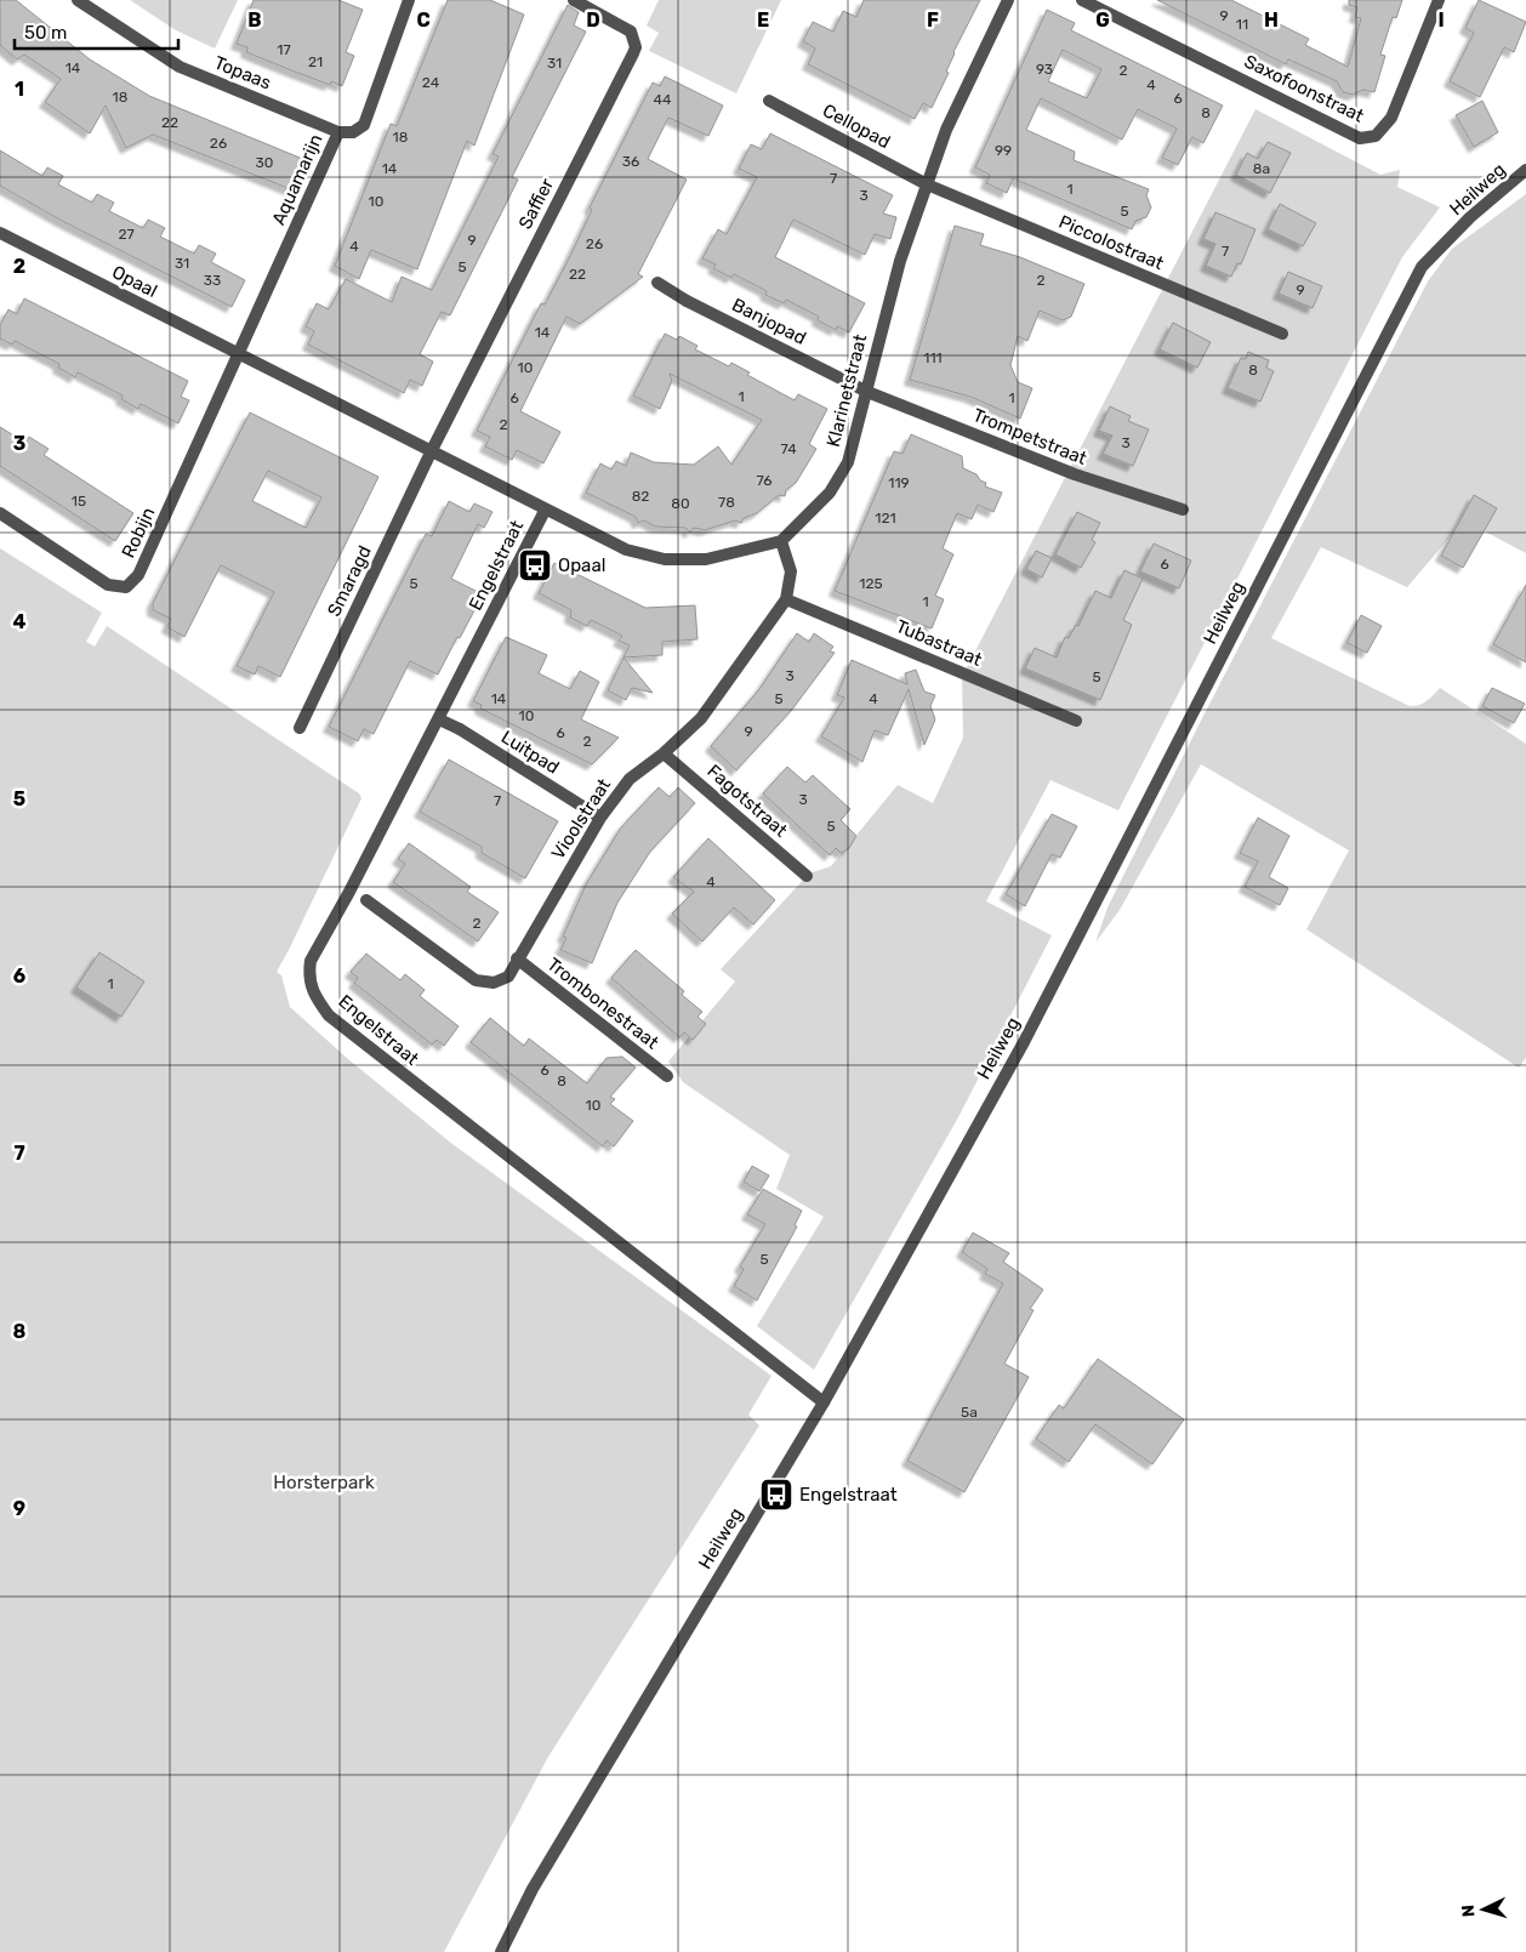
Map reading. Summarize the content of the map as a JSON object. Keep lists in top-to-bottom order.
{
  "streets": {
    "street": [
      "Topaas",
      "Saxofoonstraat",
      "Cellopad",
      "Aquamarijn",
      "Heilweg",
      "Saffier",
      "Piccolostraat",
      "Opaal",
      "Banjopad",
      "Klarinetstraat",
      "Trompetstraat",
      "Robijn",
      "Engelstraat",
      "Smaragd",
      "Tubastraat",
      "Luitpad",
      "Fagotstraat",
      "Vioolstraat",
      "Trombonestraat"
    ]
  },
  "crossings": [
    ["Topaas", "Aquamarijn"],
    ["Cellopad", "Piccolostraat"],
    ["Cellopad", "Klarinetstraat"],
    ["Aquamarijn", "Opaal"],
    ["Aquamarijn", "Robijn"],
    ["Heilweg", "Engelstraat"],
    ["Saffier", "Opaal"],
    ["Saffier", "Smaragd"],
    ["Piccolostraat", "Klarinetstraat"],
    ["Opaal", "Robijn"],
    ["Opaal", "Engelstraat"],
    ["Opaal", "Smaragd"],
    ["Banjopad", "Klarinetstraat"],
    ["Banjopad", "Trompetstraat"],
    ["Klarinetstraat", "Trompetstraat"],
    ["Klarinetstraat", "Vioolstraat"],
    ["Engelstraat", "Luitpad"],
    ["Engelstraat", "Vioolstraat"],
    ["Tubastraat", "Vioolstraat"],
    ["Luitpad", "Vioolstraat"],
    ["Fagotstraat", "Vioolstraat"],
    ["Vioolstraat", "Trombonestraat"]
  ],
  "parks": ["Horsterpark"],
  "places": {
    "bus stop": ["Opaal", "Engelstraat"]
  },
  "house_numbers": [
    "9",
    "11",
    "17",
    "21",
    "31",
    "14",
    "93",
    "2",
    "24",
    "4",
    "18",
    "6",
    "44",
    "8",
    "22",
    "18",
    "26",
    "99",
    "36",
    "30",
    "14",
    "8a",
    "7",
    "1",
    "3",
    "10",
    "5",
    "27",
    "9",
    "26",
    "4",
    "7",
    "31",
    "5",
    "22",
    "33",
    "2",
    "9",
    "14",
    "111",
    "10",
    "8",
    "1",
    "6",
    "1",
    "2",
    "3",
    "74",
    "76",
    "119",
    "82",
    "15",
    "78",
    "80",
    "121",
    "6",
    "5",
    "125",
    "1",
    "3",
    "5",
    "14",
    "5",
    "4",
    "10",
    "9",
    "6",
    "2",
    "3",
    "7",
    "5",
    "4",
    "2",
    "1",
    "6",
    "8",
    "10",
    "5",
    "5a"
  ],
  "scale_bar": "50 m",
  "north": "left",
  "grid": {
    "columns": [
      "B",
      "C",
      "D",
      "E",
      "F",
      "G",
      "H",
      "I"
    ],
    "rows": [
      "1",
      "2",
      "3",
      "4",
      "5",
      "6",
      "7",
      "8",
      "9"
    ]
  }
}
